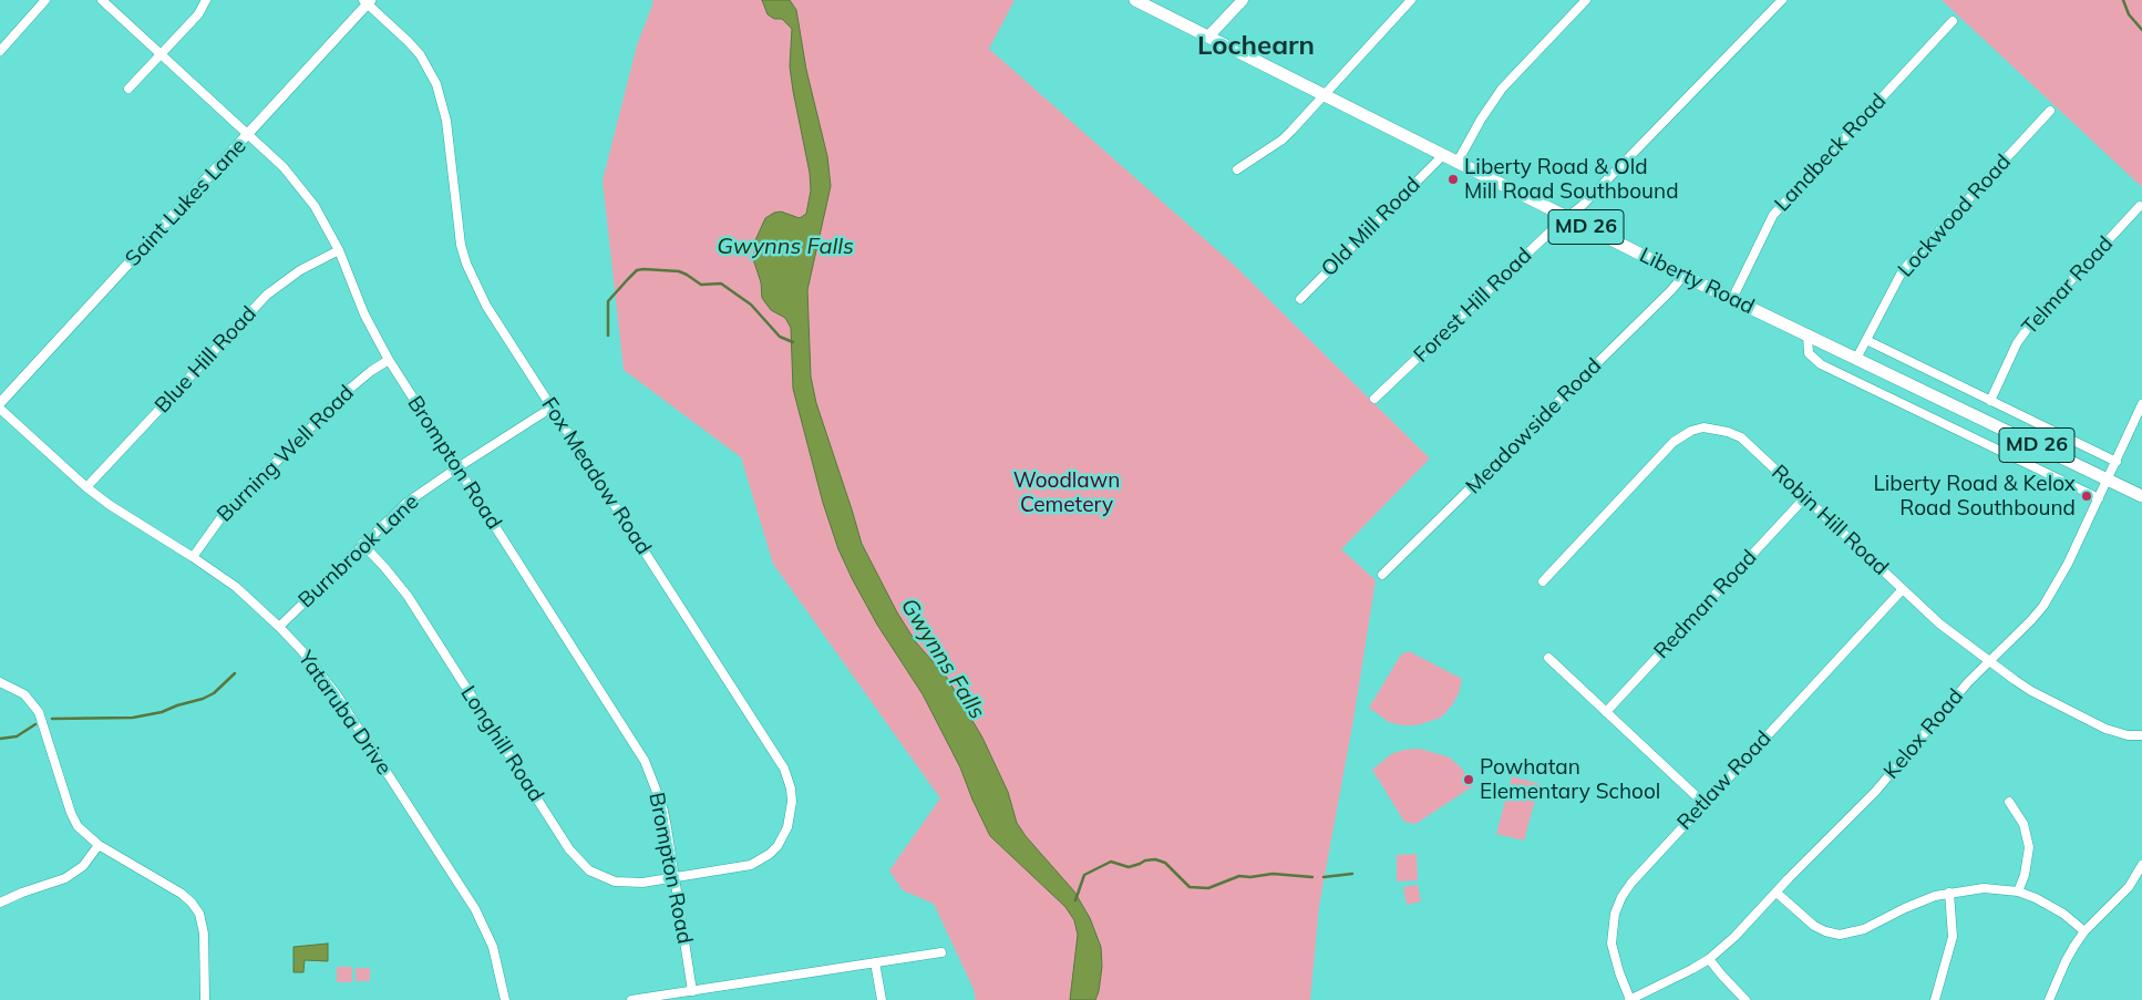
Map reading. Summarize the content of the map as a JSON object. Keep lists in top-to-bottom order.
{
  "streets": {
    "main road": ["MD 26", "Liberty Road"],
    "street": [
      "Landbeck Road",
      "Saint Lukes Lane",
      "Lockwood Road",
      "Old Mill Road",
      "Telmar Road",
      "Forest Hill Road",
      "Blue Hill Road",
      "Meadowside Road",
      "Burning Well Road",
      "Brompton Road",
      "Fox Meadow Road",
      "Robin Hill Road",
      "Burnbrook Lane",
      "Redman Road",
      "Yataruba Drive",
      "Kelox Road",
      "Longhill Road",
      "Retlaw Road"
    ]
  },
  "crossings": [
    ["Landbeck Road", "Liberty Road"],
    ["Saint Lukes Lane", "Brompton Road"],
    ["Saint Lukes Lane", "Fox Meadow Road"],
    ["Lockwood Road", "Liberty Road"],
    ["Old Mill Road", "Liberty Road"],
    ["Liberty Road", "Forest Hill Road"],
    ["Liberty Road", "Meadowside Road"],
    ["Liberty Road", "Kelox Road"],
    ["Blue Hill Road", "Brompton Road"],
    ["Blue Hill Road", "Yataruba Drive"],
    ["Burning Well Road", "Brompton Road"],
    ["Burning Well Road", "Yataruba Drive"],
    ["Brompton Road", "Fox Meadow Road"],
    ["Brompton Road", "Burnbrook Lane"],
    ["Brompton Road", "Longhill Road"],
    ["Fox Meadow Road", "Burnbrook Lane"],
    ["Fox Meadow Road", "Longhill Road"],
    ["Robin Hill Road", "Redman Road"],
    ["Robin Hill Road", "Kelox Road"],
    ["Robin Hill Road", "Retlaw Road"],
    ["Burnbrook Lane", "Yataruba Drive"],
    ["Burnbrook Lane", "Longhill Road"],
    ["Kelox Road", "Retlaw Road"]
  ],
  "districts": ["Lochearn"],
  "water": ["Gwynns Falls"],
  "parks": ["Woodlawn Cemetery"],
  "places": ["Liberty Road & Old Mill Road Southbound", "Liberty Road & Kelox Road Southbound", "Powhatan Elementary School"]
}
